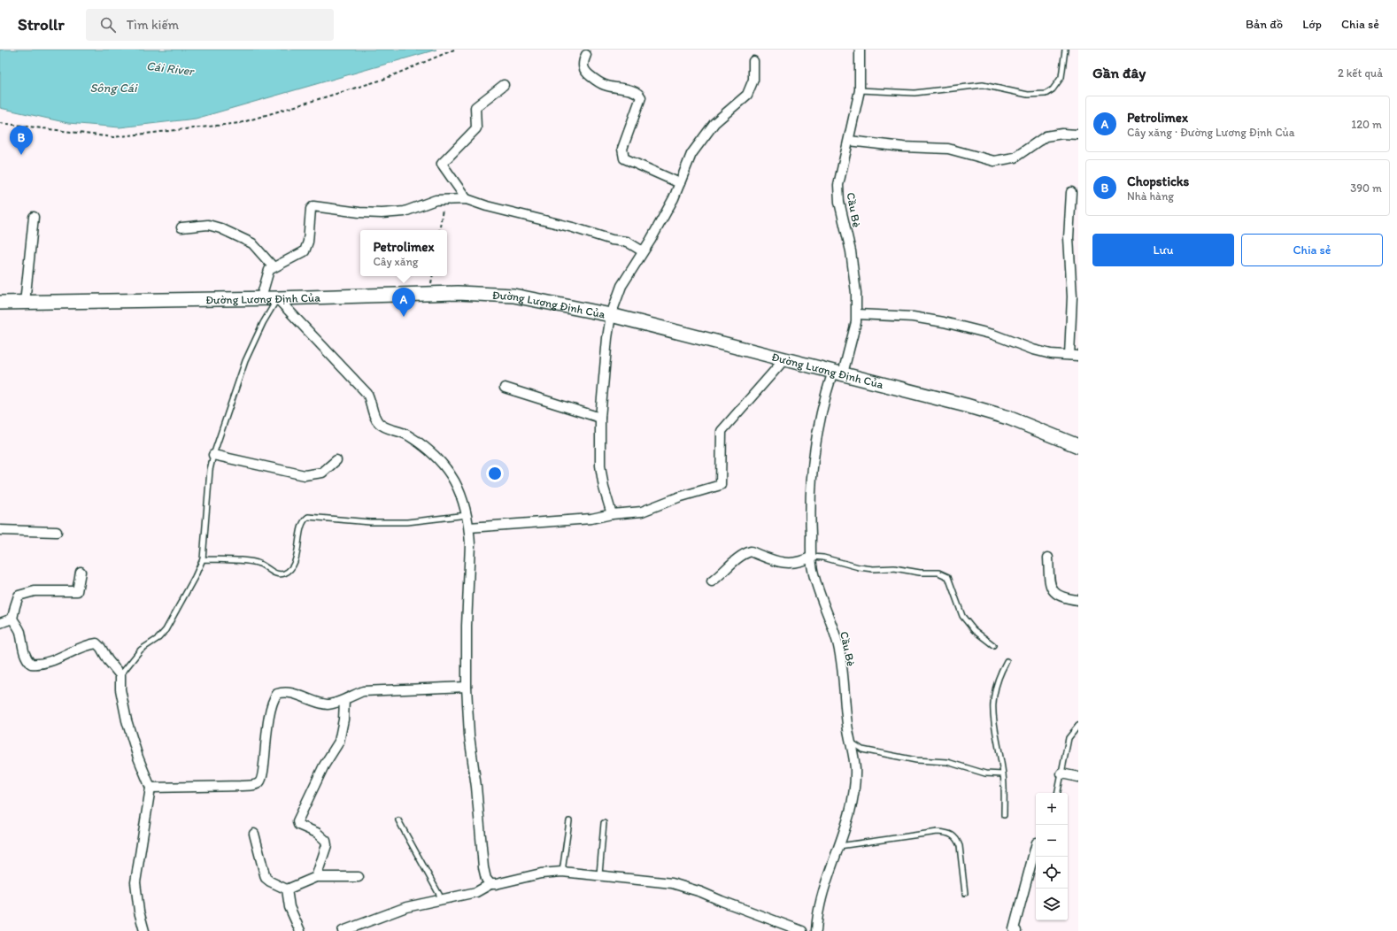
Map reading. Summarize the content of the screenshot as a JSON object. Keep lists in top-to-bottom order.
{
  "streets": {
    "street": ["Cầu Bè", "Đường Lương Định Của"]
  },
  "crossings": [
    ["Cầu Bè", "Đường Lương Định Của"]
  ],
  "water": ["Cái River", "Sông Cái"],
  "page": {
    "header": "Strollr",
    "search": "Tìm kiếm",
    "nav": ["Bản đồ", "Lớp", "Chia sẻ"],
    "heading": ["Gần đây", "2 kết quả"],
    "list": [
      {
        "mark": "A",
        "name": "Petrolimex",
        "note": "Cây xăng · Đường Lương Định Của",
        "value": "120 m"
      },
      {
        "mark": "B",
        "name": "Chopsticks",
        "note": "Nhà hàng",
        "value": "390 m"
      }
    ],
    "pins": ["B", "A"],
    "buttons": ["Lưu", "Chia sẻ"],
    "popup": ["Petrolimex", "Cây xăng"],
    "map_buttons": ["+", "−"]
  }
}
